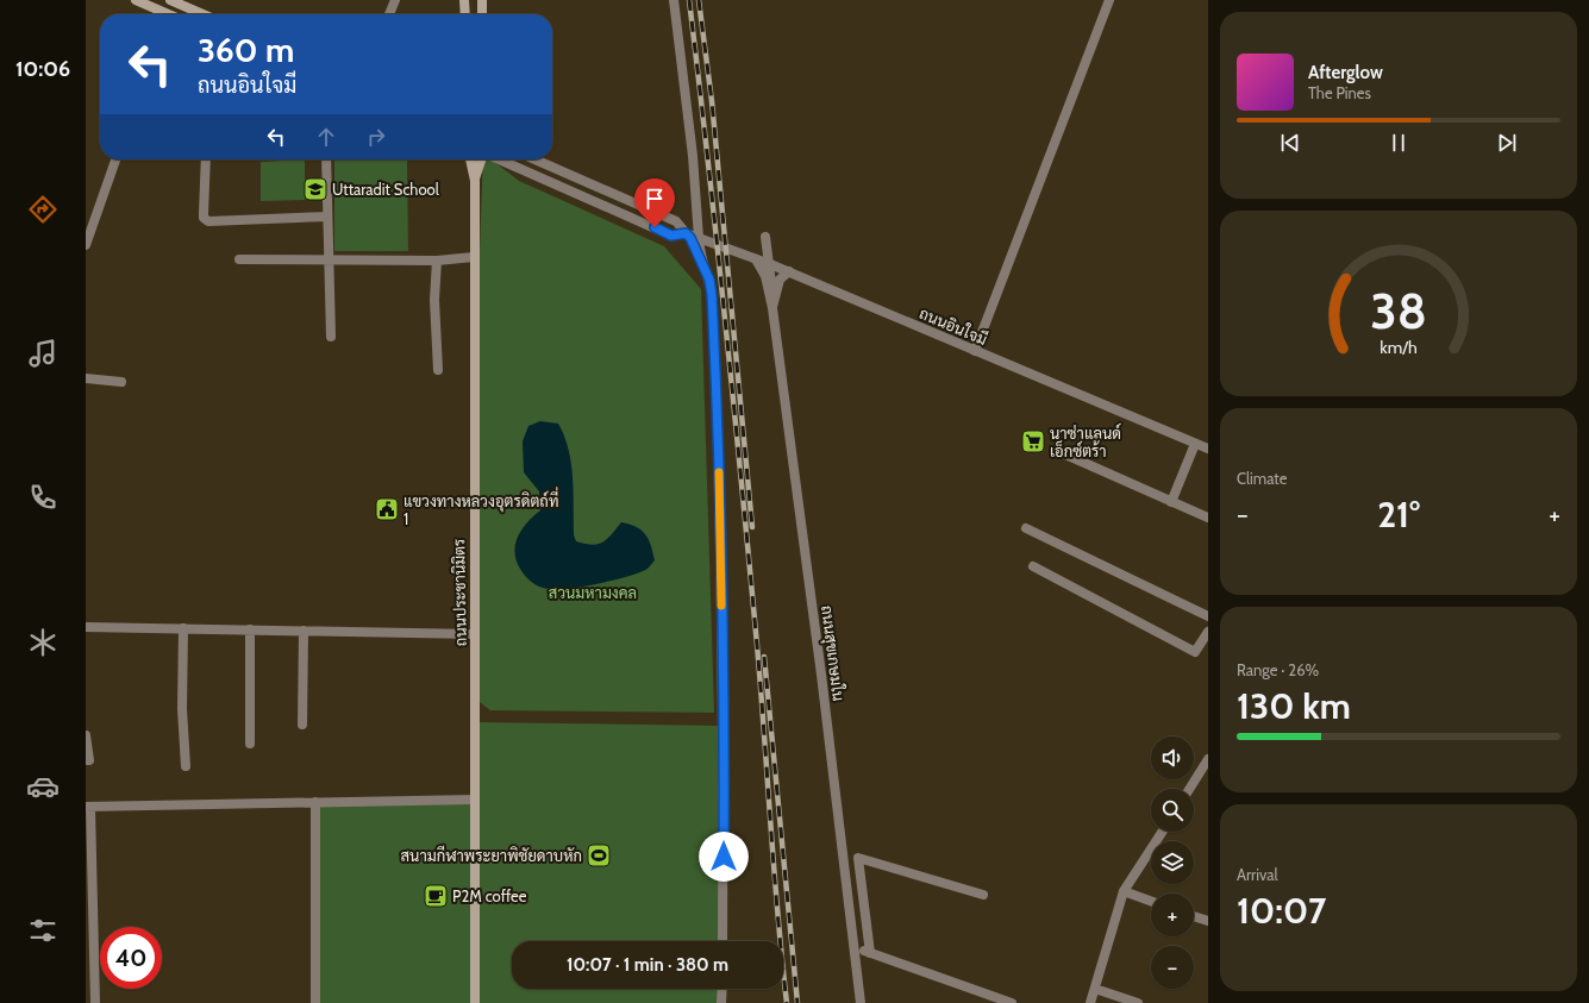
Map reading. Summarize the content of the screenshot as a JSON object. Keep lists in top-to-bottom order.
{
  "streets": {
    "main road": ["ถนนประชานิมิตร"],
    "street": ["ถนนอินใจมี", "ถนนสุขเกษมใน"]
  },
  "crossings": [
    ["ถนนอินใจมี", "ถนนสุขเกษมใน"]
  ],
  "parks": ["สวนมหามงคล"],
  "places": {
    "school or university": ["Uttaradit School"],
    "supermarket": ["นาซ่าแลนด์ เอ็กซ์ตร้า"],
    "public building": ["แขวงทางหลวงอุตรดิตถ์ที่ 1"],
    "sports": ["สนามกีฬาพระยาพิชัยดาบหัก"],
    "cafe": ["P2M coffee"]
  },
  "page": {
    "tabs": "10:06",
    "turn": ["360 m", "ถนนอินใจมี"],
    "song": ["Afterglow", "The Pines"],
    "tile": [
      "Climate",
      ["Range · 26%", "130 km"],
      ["Arrival", "10:07"]
    ],
    "heat": ["−", "21°", "+"],
    "map_buttons": ["+", "−"],
    "limit": "40",
    "trip": "10:07 · 1 min · 380 m",
    "gauge": ["38", "km/h"]
  }
}
